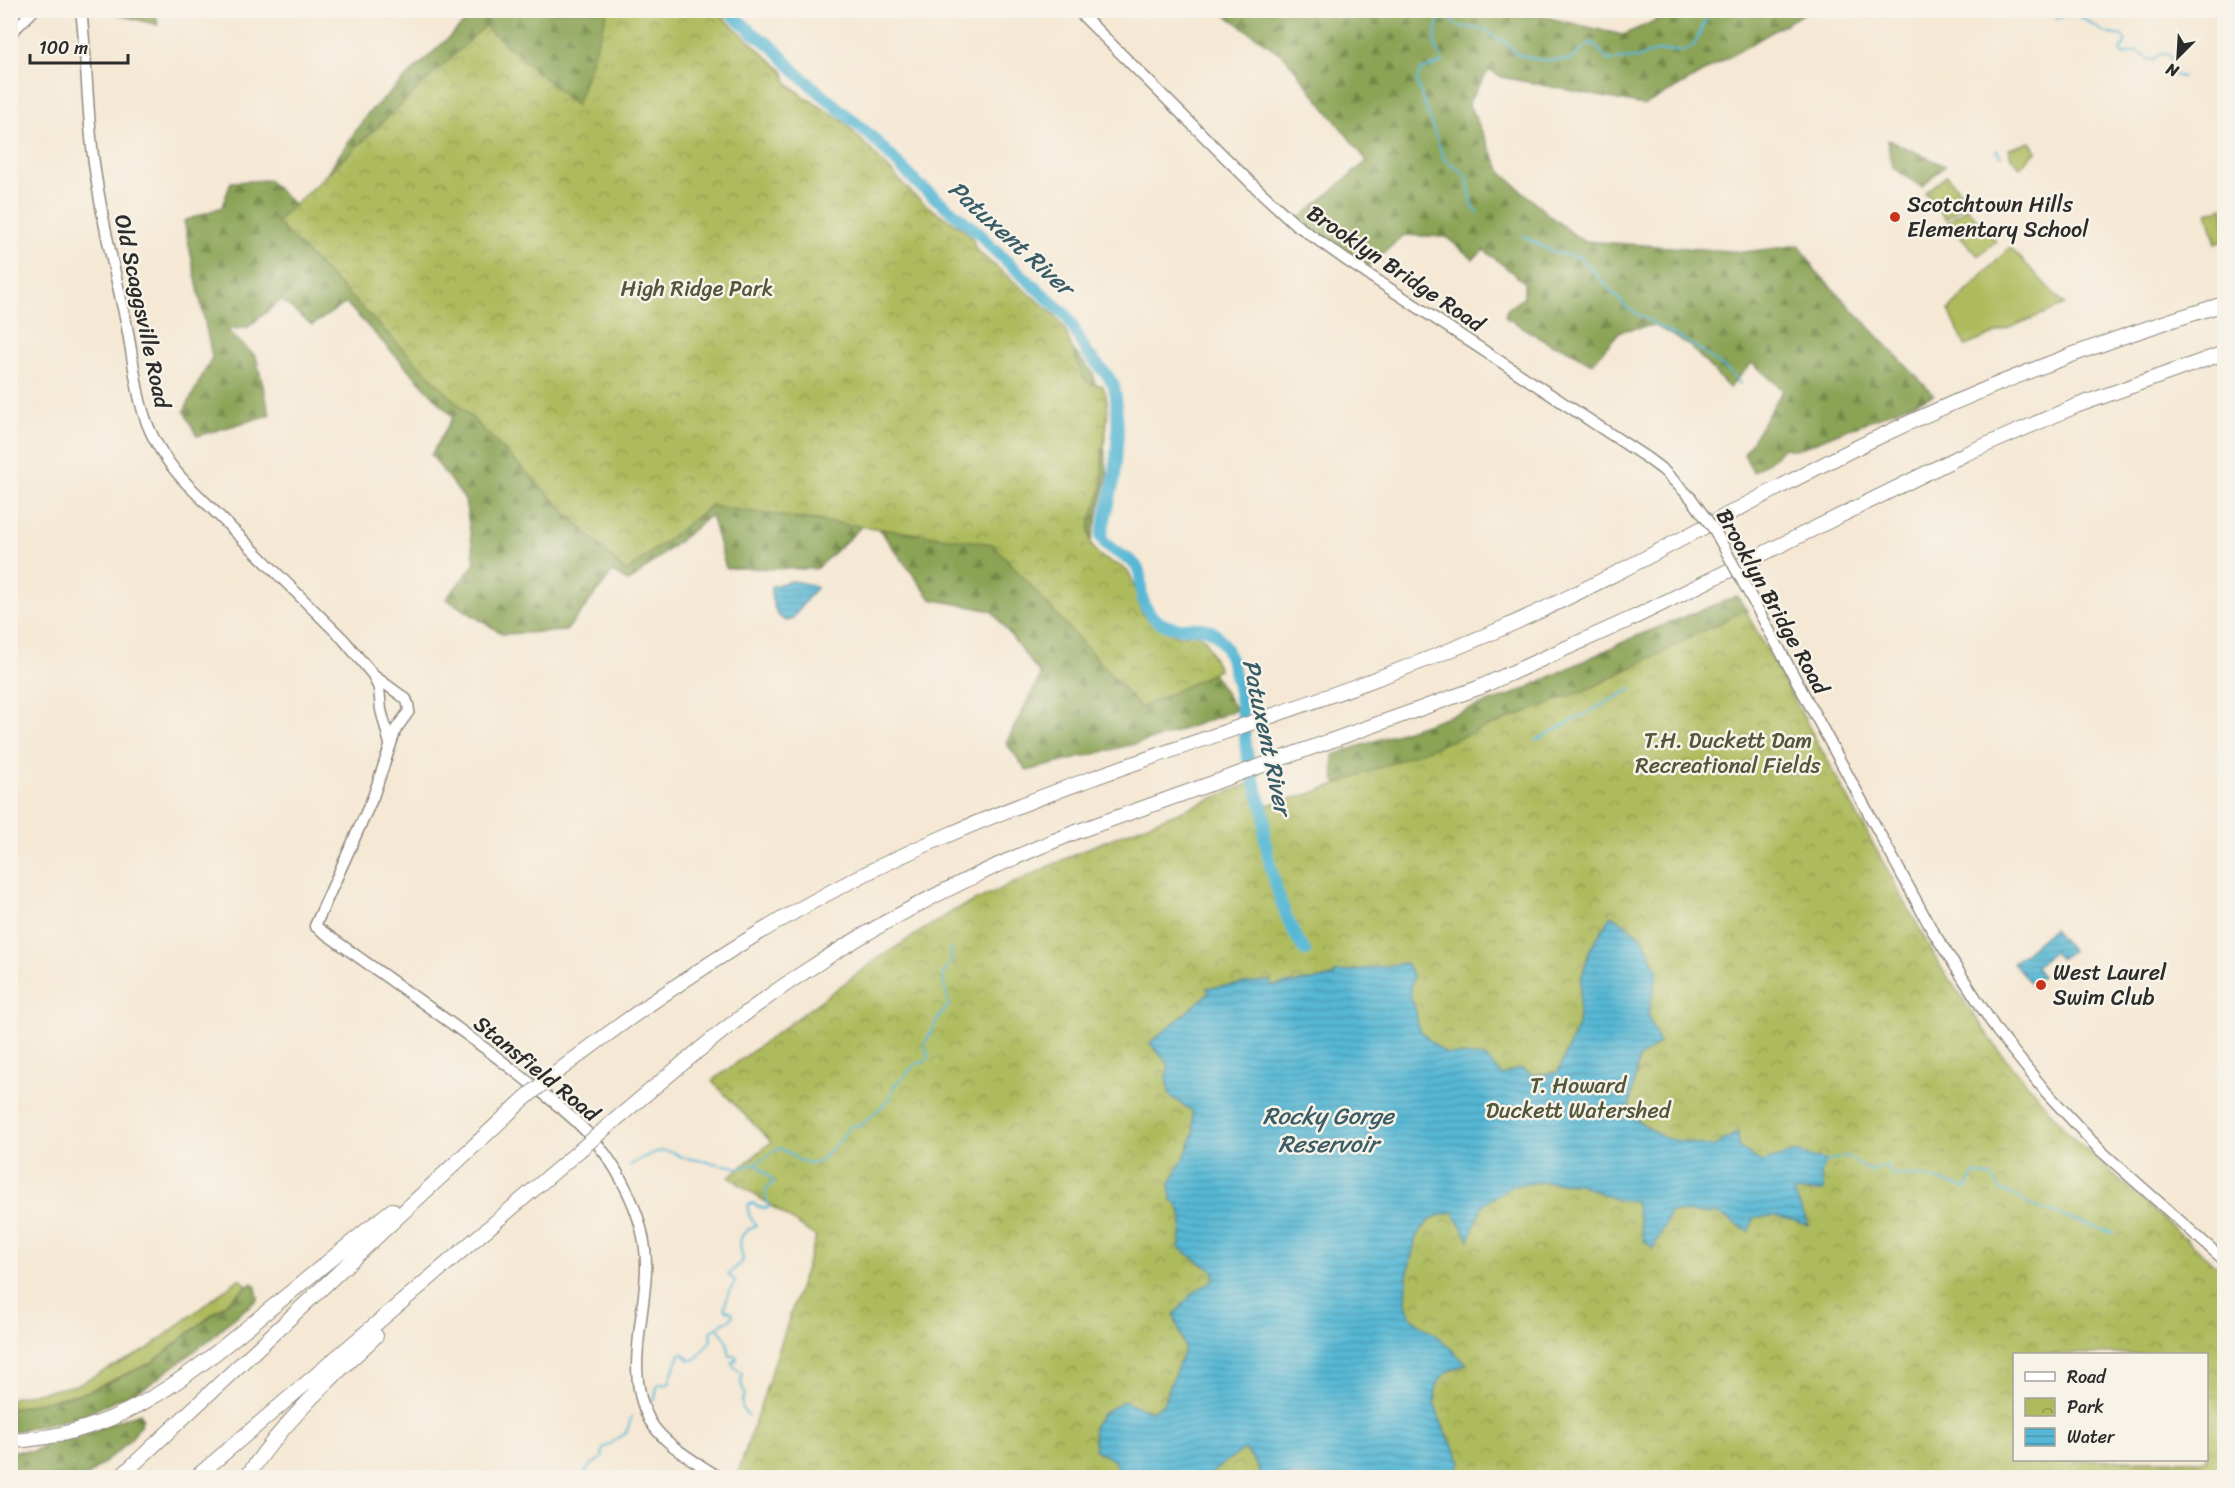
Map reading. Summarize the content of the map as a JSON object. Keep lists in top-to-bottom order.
{
  "streets": {
    "street": ["Brooklyn Bridge Road", "Old Scaggsville Road", "Stansfield Road"]
  },
  "crossings": [
    ["Old Scaggsville Road", "Stansfield Road"]
  ],
  "water": ["Patuxent River", "Rocky Gorge Reservoir"],
  "parks": ["High Ridge Park", "T.H. Duckett Dam Recreational Fields", "T. Howard Duckett Watershed"],
  "places": ["Scotchtown Hills Elementary School", "West Laurel Swim Club"],
  "legend": ["Road", "Park", "Water"],
  "scale_bar": "100 m",
  "north": "bottom left"
}
